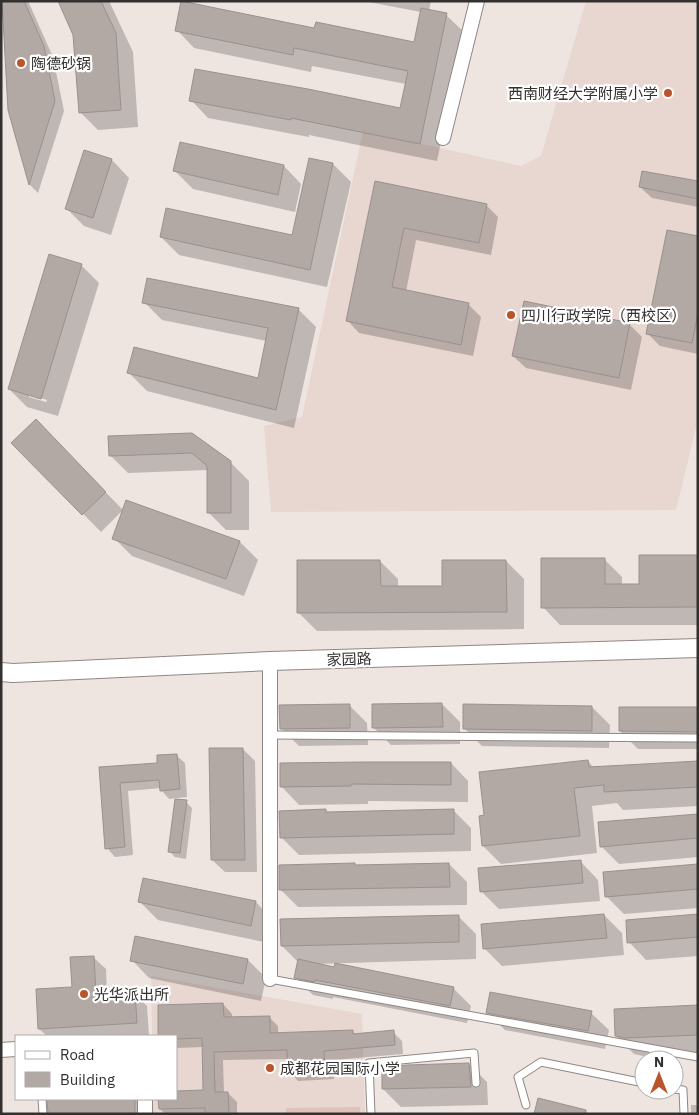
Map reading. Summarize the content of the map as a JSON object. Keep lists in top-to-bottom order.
{
  "streets": {
    "street": ["家园路"]
  },
  "places": [
    "陶德砂锅",
    "西南财经大学附属小学",
    "四川行政学院（西校区）",
    "光华派出所",
    "成都花园国际小学"
  ],
  "legend": ["Road", "Building"],
  "north": "top"
}
